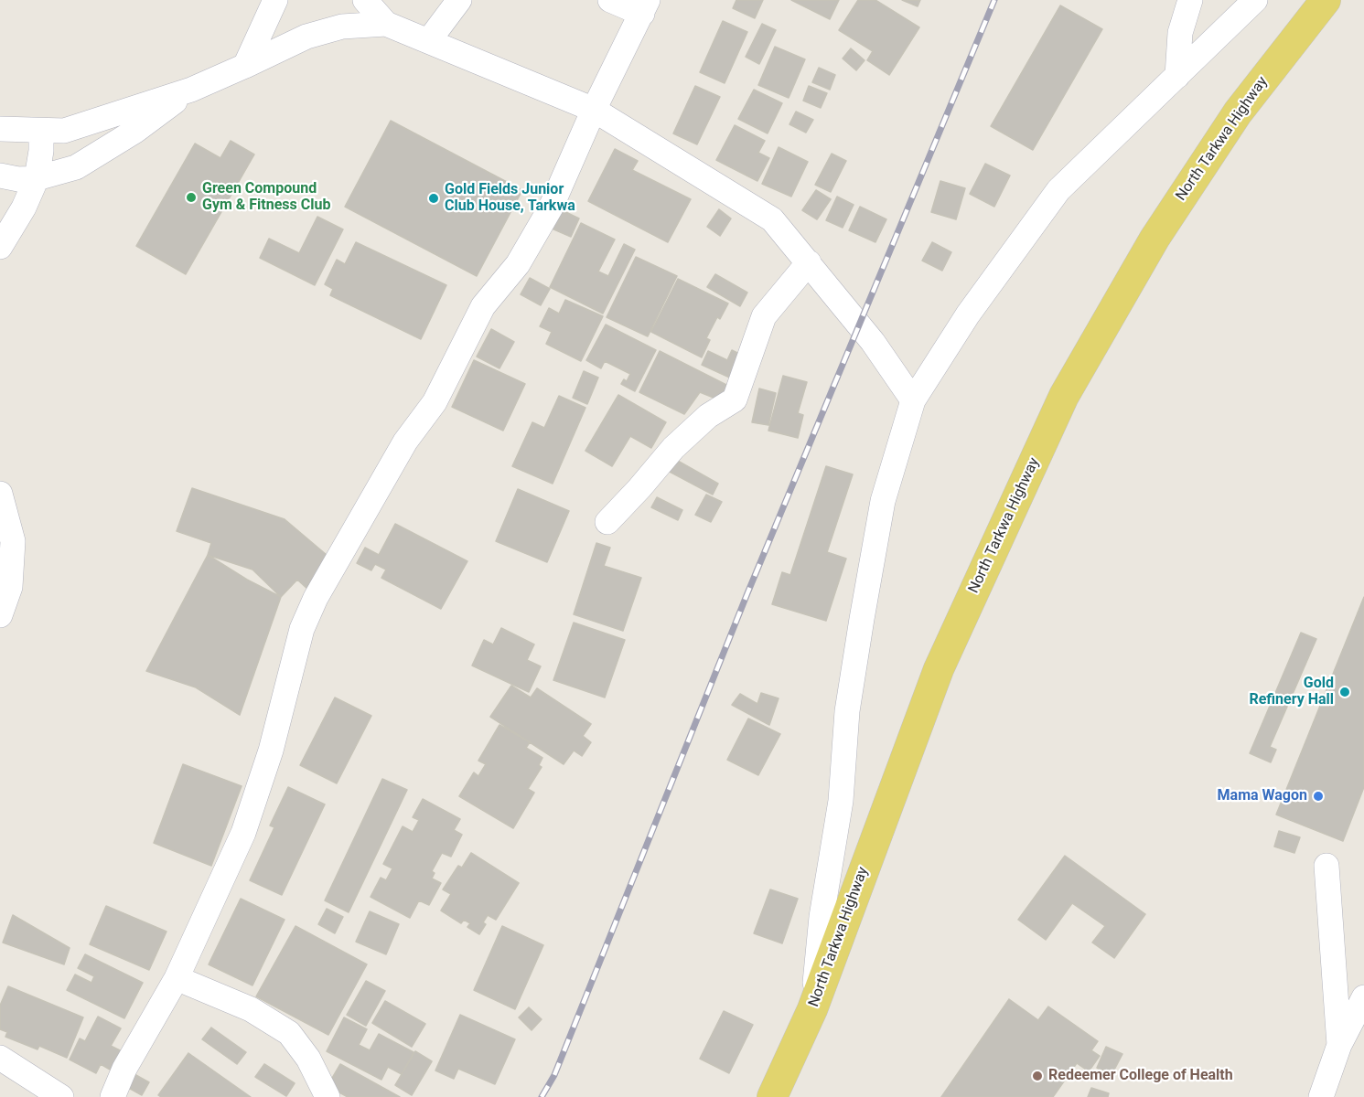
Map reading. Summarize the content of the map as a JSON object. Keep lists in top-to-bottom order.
{
  "streets": {
    "main road": ["North Tarkwa Highway"]
  },
  "places": [
    "Green Compound Gym & Fitness Club",
    "Gold Fields Junior Club House, Tarkwa",
    "Gold Refinery Hall",
    "Mama Wagon",
    "Redeemer College of Health"
  ]
}
